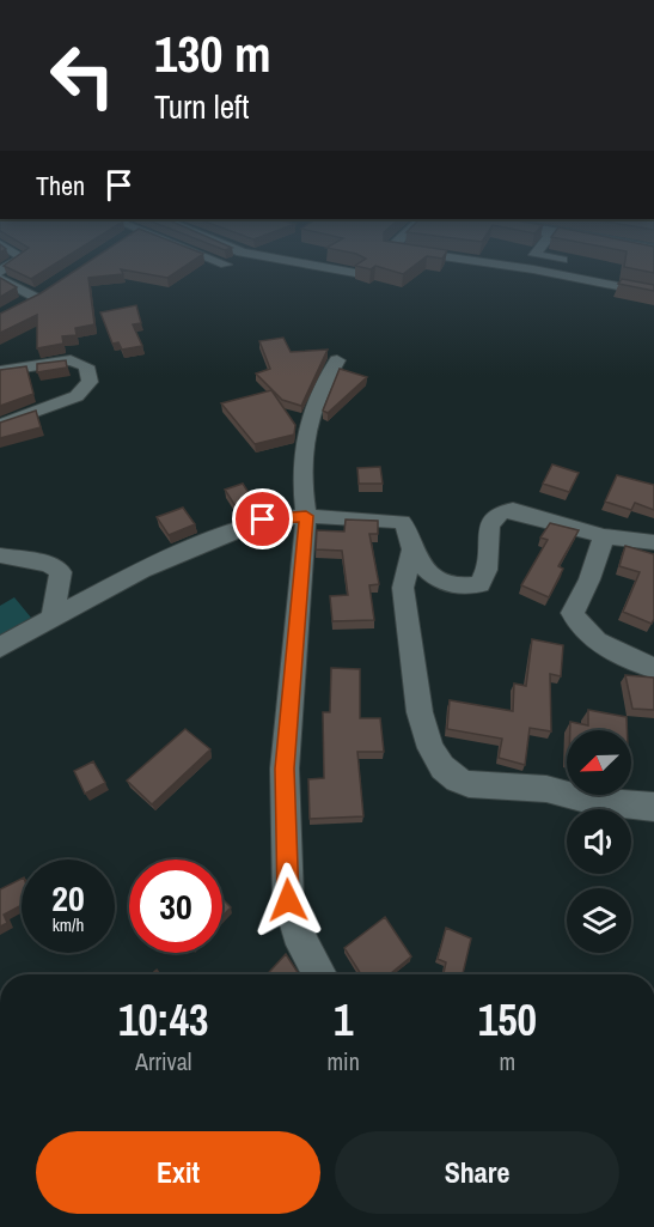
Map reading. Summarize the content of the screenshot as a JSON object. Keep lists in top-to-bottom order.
{
  "north": "bottom left",
  "page": {
    "turn": ["130 m", "Turn left"],
    "then": "Then",
    "speed": "20 km/h",
    "limit": "30",
    "eta": [
      "10:43",
      "Arrival",
      "1",
      "min",
      "150",
      "m"
    ],
    "buttons": ["Exit", "Share"]
  }
}
